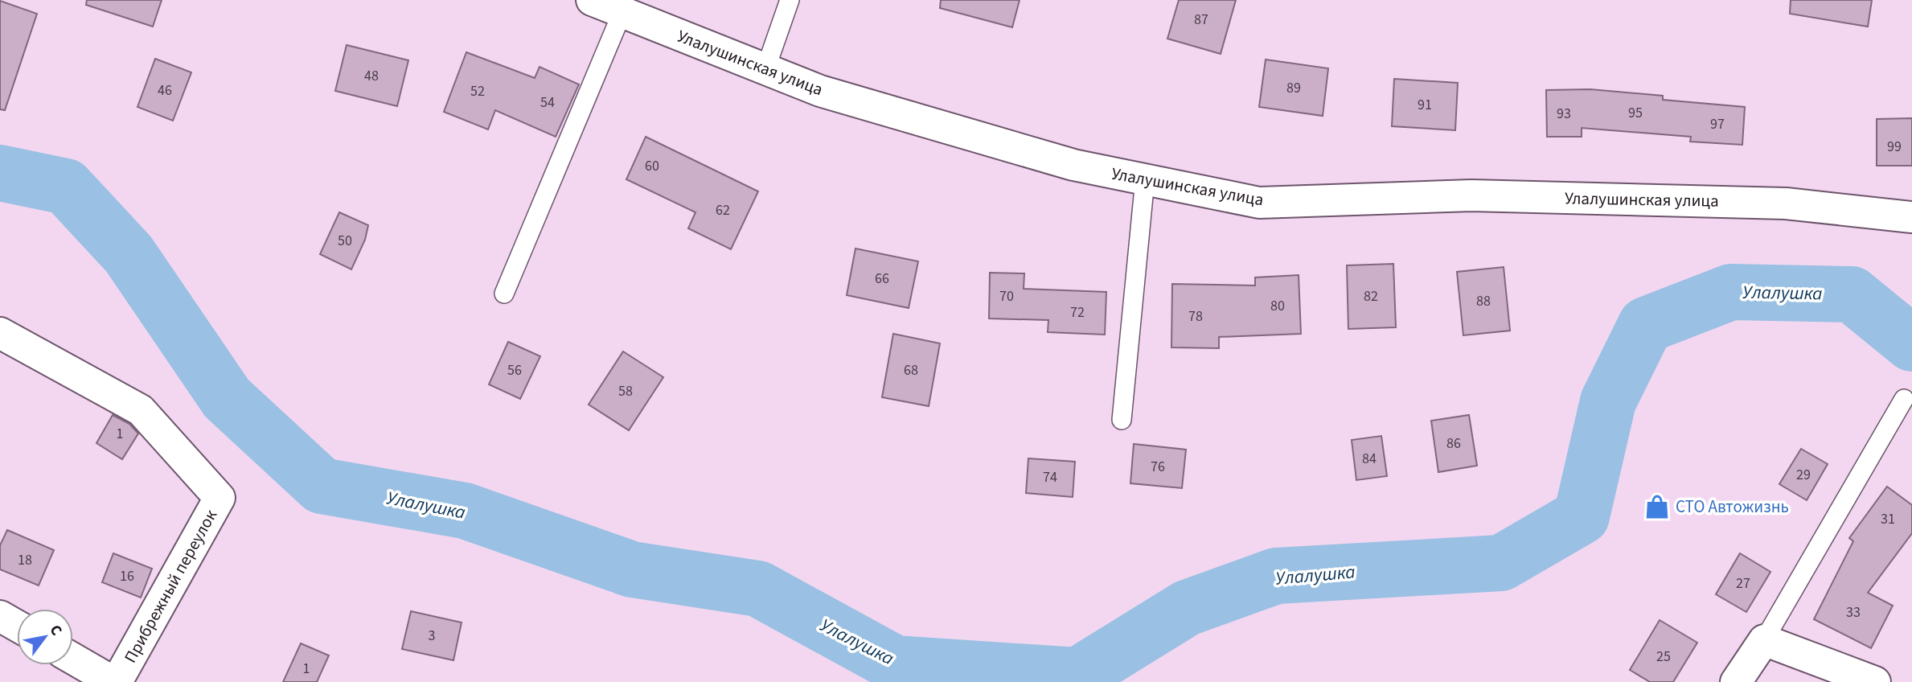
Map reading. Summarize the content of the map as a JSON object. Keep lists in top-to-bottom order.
{
  "streets": {
    "street": ["Улалушинская улица", "Прибрежный переулок"]
  },
  "water": ["Улалушка"],
  "places": {
    "shop": ["СТО Автожизнь"]
  },
  "house_numbers": [
    "87",
    "48",
    "89",
    "46",
    "52",
    "54",
    "91",
    "95",
    "93",
    "97",
    "99",
    "60",
    "62",
    "50",
    "66",
    "70",
    "82",
    "88",
    "80",
    "72",
    "78",
    "56",
    "68",
    "58",
    "1",
    "86",
    "84",
    "76",
    "29",
    "74",
    "31",
    "18",
    "16",
    "27",
    "33",
    "3",
    "25",
    "1"
  ],
  "north": "top right"
}
